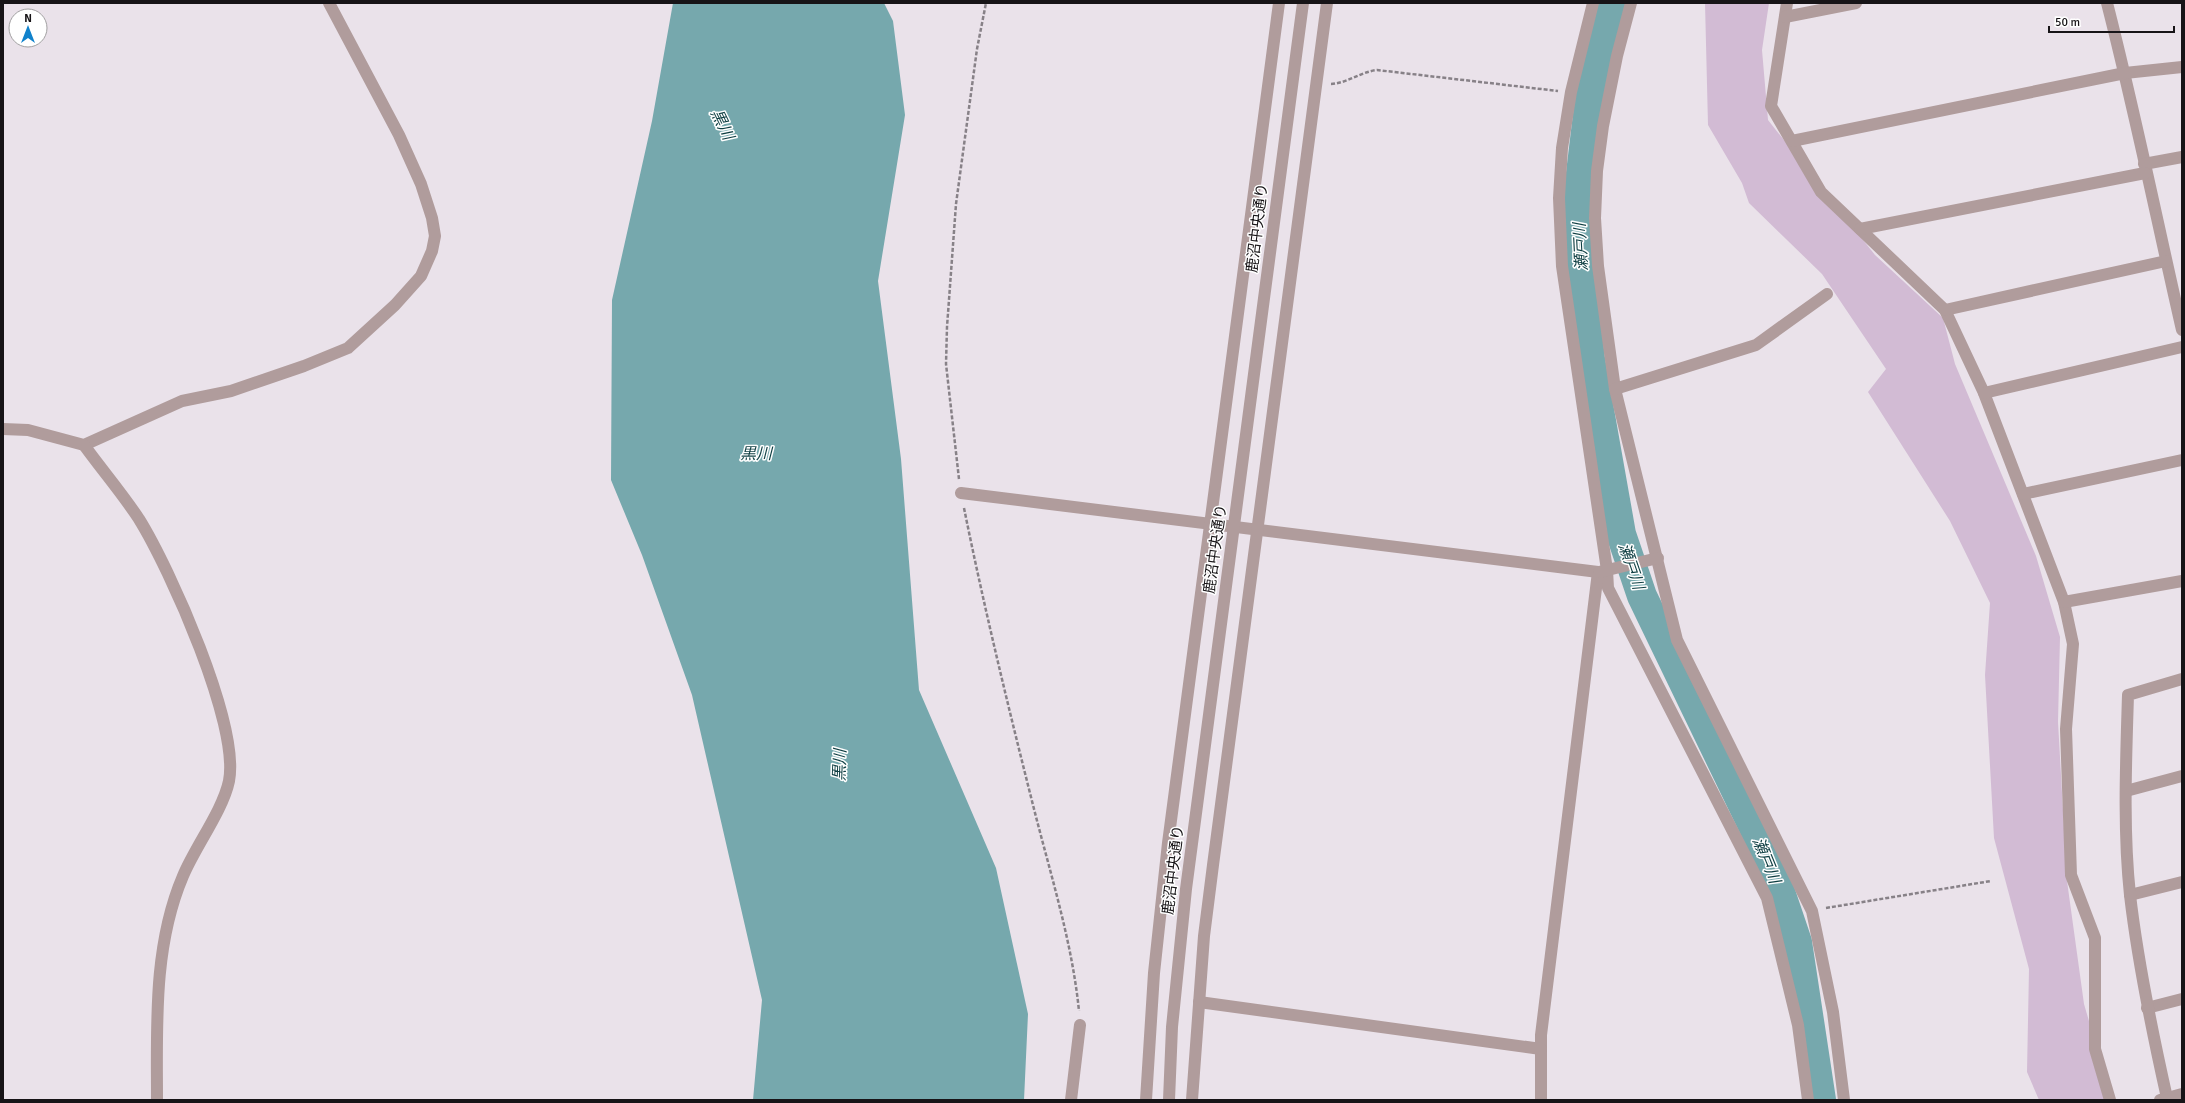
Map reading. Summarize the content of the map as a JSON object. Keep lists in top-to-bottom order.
{
  "streets": {
    "street": ["鹿沼中央通り"]
  },
  "water": ["黒川", "瀬戸川"],
  "scale_bar": "50 m",
  "north": "top"
}
